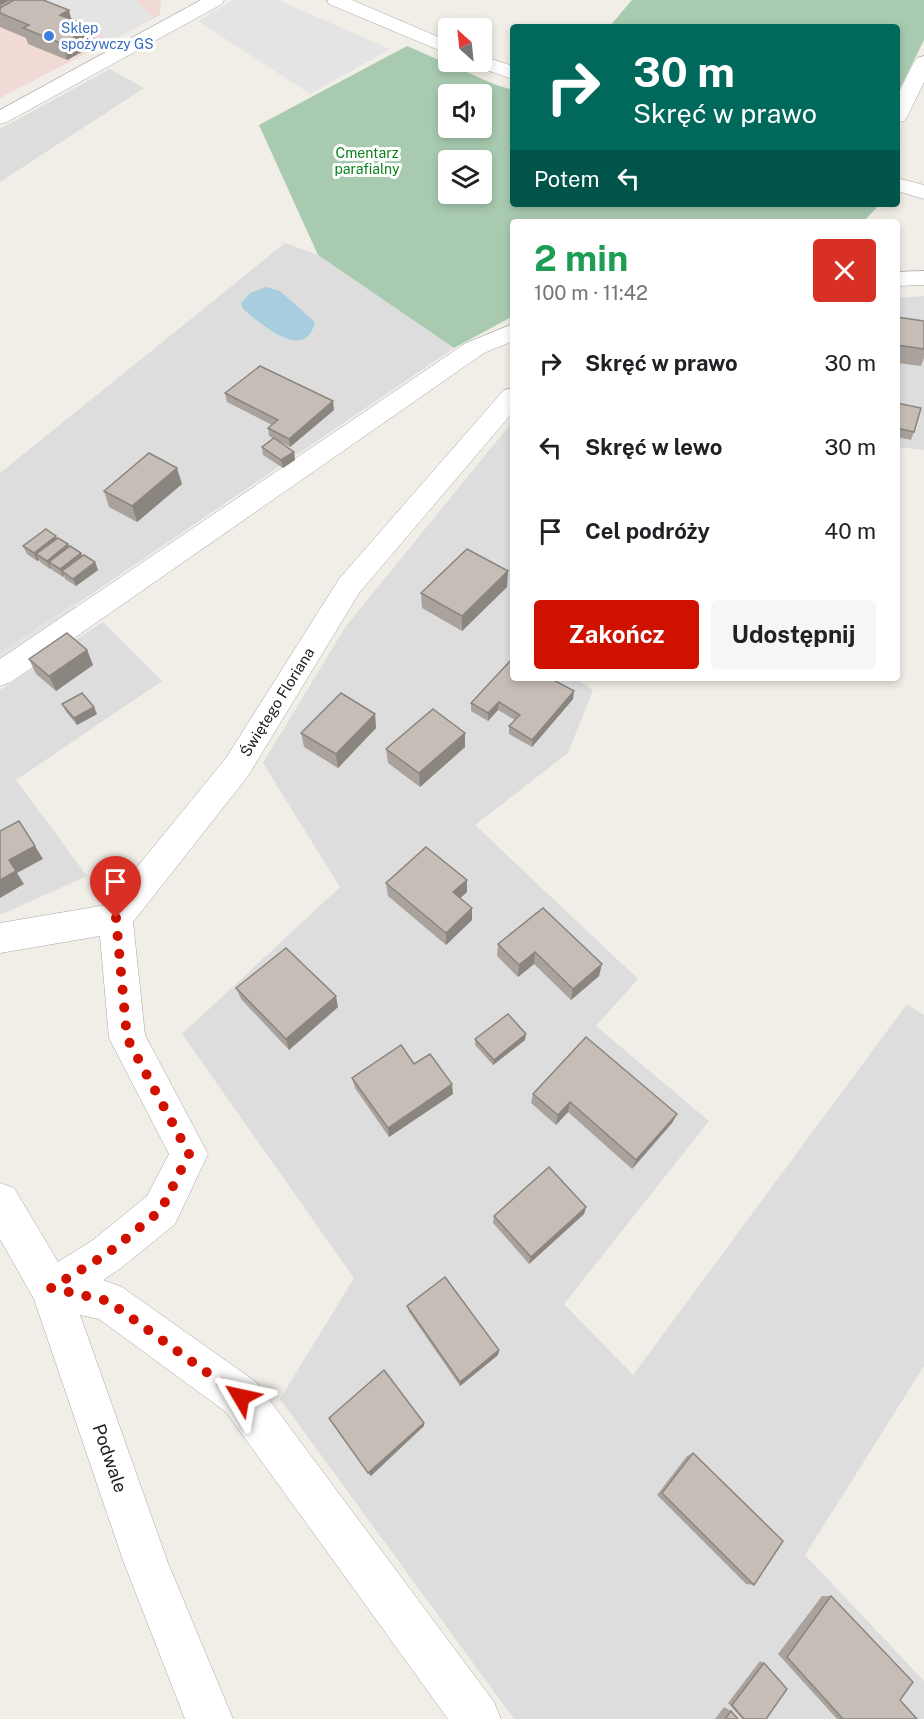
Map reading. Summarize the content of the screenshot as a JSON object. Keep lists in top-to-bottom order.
{
  "streets": {
    "street": ["Świętego Floriana", "Podwale"]
  },
  "parks": ["Cmentarz parafialny"],
  "places": ["Sklep spożywczy GS"],
  "north": "top left",
  "page": {
    "turn": ["30 m", "Skręć w prawo"],
    "then": "Potem",
    "heading": ["2 min", "100 m · 11:42"],
    "list": [
      {
        "name": "Skręć w prawo",
        "value": "30 m"
      },
      {
        "name": "Skręć w lewo",
        "value": "30 m"
      },
      {
        "name": "Cel podróży",
        "value": "40 m"
      }
    ],
    "buttons": ["Zakończ", "Udostępnij"]
  }
}
